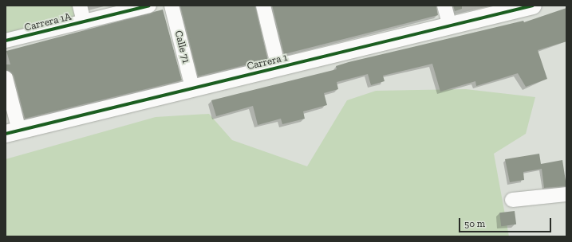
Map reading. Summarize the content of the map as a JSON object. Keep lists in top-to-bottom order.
{
  "streets": {
    "street": ["Carrera 1A", "Calle 71", "Carrera 1"]
  },
  "crossings": [
    ["Calle 71", "Carrera 1"]
  ],
  "scale_bar": "50 m"
}
